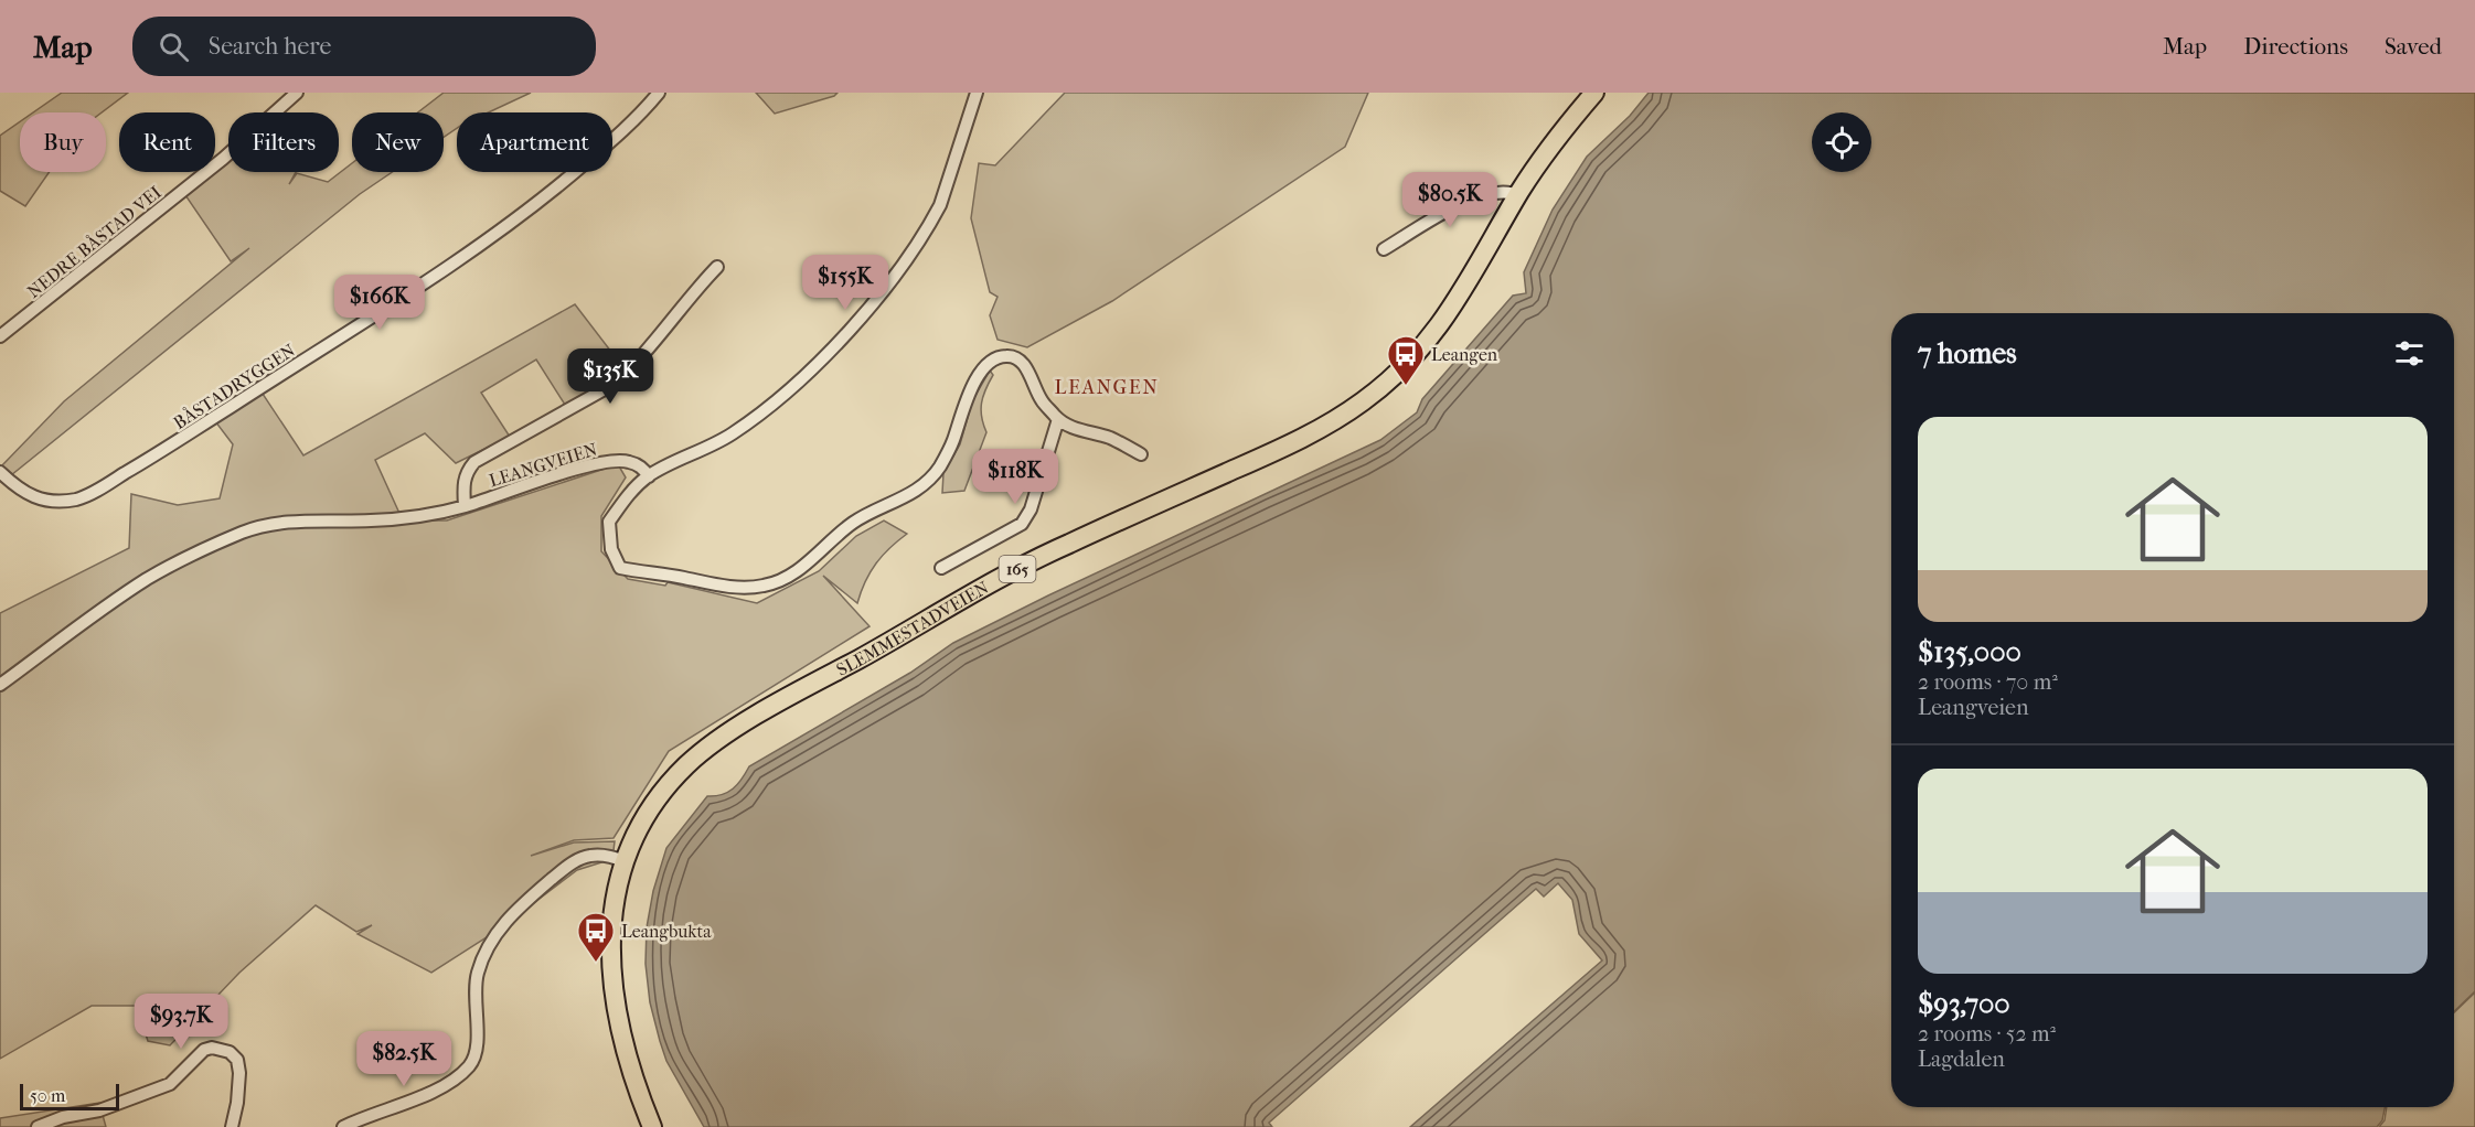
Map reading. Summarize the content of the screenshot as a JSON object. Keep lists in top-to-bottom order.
{
  "streets": {
    "main road": ["165", "SLEMMESTADVEIEN"],
    "street": ["NEDRE BÅSTAD VEI", "BÅSTADRYGGEN", "LEANGVEIEN"]
  },
  "districts": ["LEANGEN"],
  "places": {
    "bus stop": ["Leangen", "Leangbukta"]
  },
  "scale_bar": "50 m",
  "page": {
    "header": "Map",
    "search": "Search here",
    "nav": ["Map", "Directions", "Saved"],
    "chip": [
      "Buy",
      "Rent",
      "Filters",
      "New",
      "Apartment"
    ],
    "price": [
      "$80.5K",
      "$155K",
      "$166K",
      "$135K",
      "$118K",
      "$93.7K",
      "$82.5K"
    ],
    "heading": "7 homes",
    "list": [
      {
        "name": "$135,000",
        "note": "2 rooms · 70 m² · Leangveien"
      },
      {
        "name": "$93,700",
        "note": "2 rooms · 52 m² · Lagdalen"
      }
    ],
    "scale": "50 m"
  }
}
